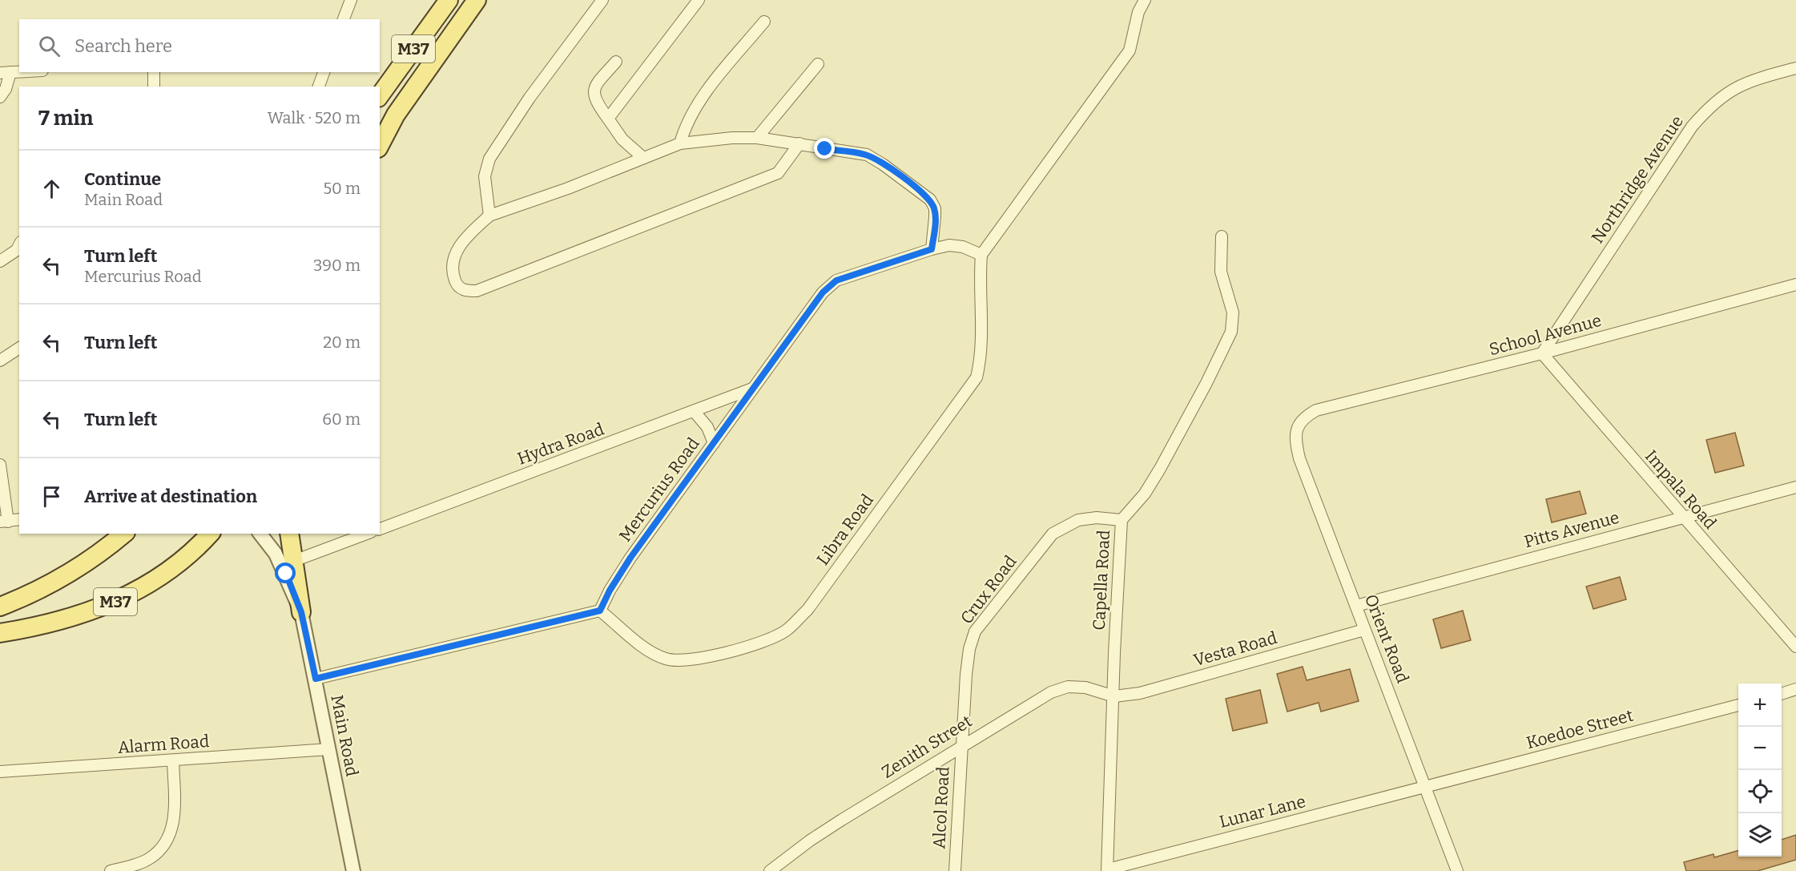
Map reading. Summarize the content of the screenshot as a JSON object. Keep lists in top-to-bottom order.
{
  "streets": {
    "main road": ["M37"],
    "street": [
      "Northridge Avenue",
      "School Avenue",
      "Hydra Road",
      "Mercurius Road",
      "Impala Road",
      "Libra Road",
      "Pitts Avenue",
      "Capella Road",
      "Crux Road",
      "Orient Road",
      "Vesta Road",
      "Koedoe Street",
      "Main Road",
      "Alarm Road",
      "Zenith Street",
      "Alcol Road",
      "Lunar Lane"
    ]
  },
  "crossings": [
    ["Northridge Avenue", "School Avenue"],
    ["Northridge Avenue", "Impala Road"],
    ["School Avenue", "Impala Road"],
    ["School Avenue", "Orient Road"],
    ["Hydra Road", "Mercurius Road"],
    ["Mercurius Road", "Libra Road"],
    ["Impala Road", "Pitts Avenue"],
    ["Pitts Avenue", "Orient Road"],
    ["Capella Road", "Crux Road"],
    ["Capella Road", "Vesta Road"],
    ["Capella Road", "Zenith Street"],
    ["Capella Road", "Lunar Lane"],
    ["Crux Road", "Zenith Street"],
    ["Crux Road", "Alcol Road"],
    ["Orient Road", "Vesta Road"],
    ["Orient Road", "Koedoe Street"],
    ["Orient Road", "Lunar Lane"],
    ["Vesta Road", "Zenith Street"],
    ["Koedoe Street", "Lunar Lane"],
    ["Main Road", "Alarm Road"],
    ["Zenith Street", "Alcol Road"]
  ],
  "page": {
    "search": "Search here",
    "heading": ["7 min", "Walk · 520 m"],
    "list": [
      ["Continue", "Main Road", "50 m"],
      ["Turn left", "Mercurius Road", "390 m"],
      ["Turn left", "20 m"],
      ["Turn left", "60 m"],
      "Arrive at destination"
    ],
    "map_buttons": ["+", "−"]
  }
}
